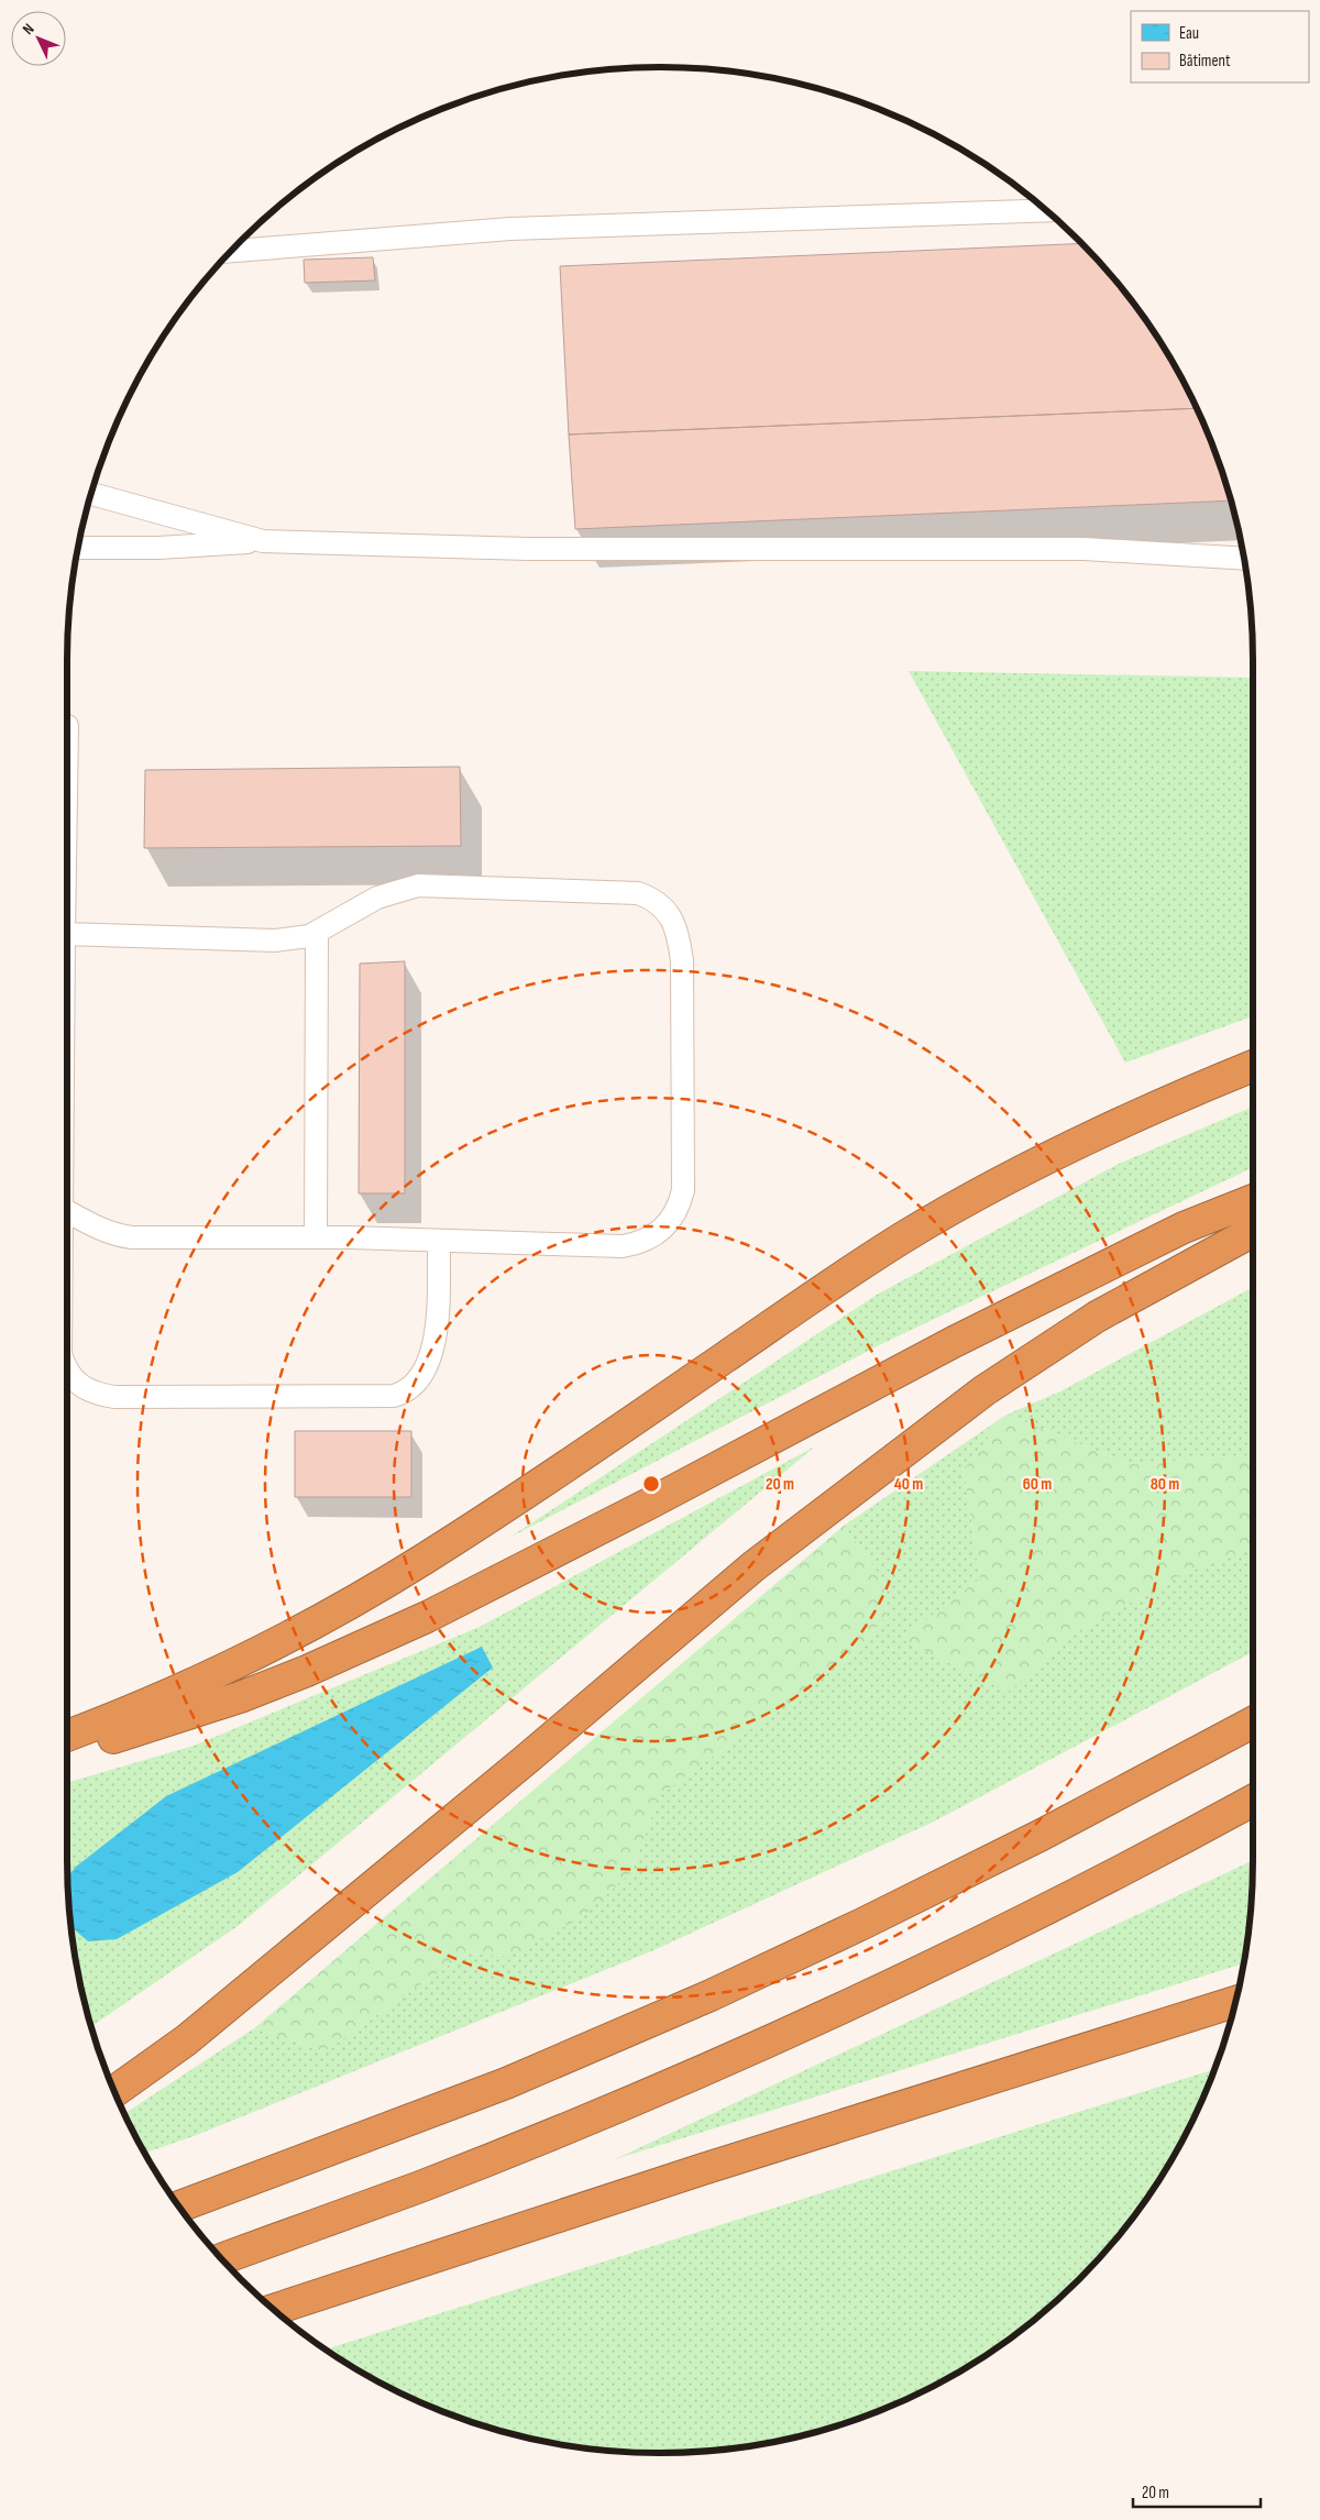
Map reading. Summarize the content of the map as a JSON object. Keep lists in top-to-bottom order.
{
  "legend": ["Eau", "Bâtiment"],
  "scale_bar": "20 m",
  "north": "top left",
  "rings": [
    "20 m",
    "40 m",
    "60 m",
    "80 m"
  ]
}
